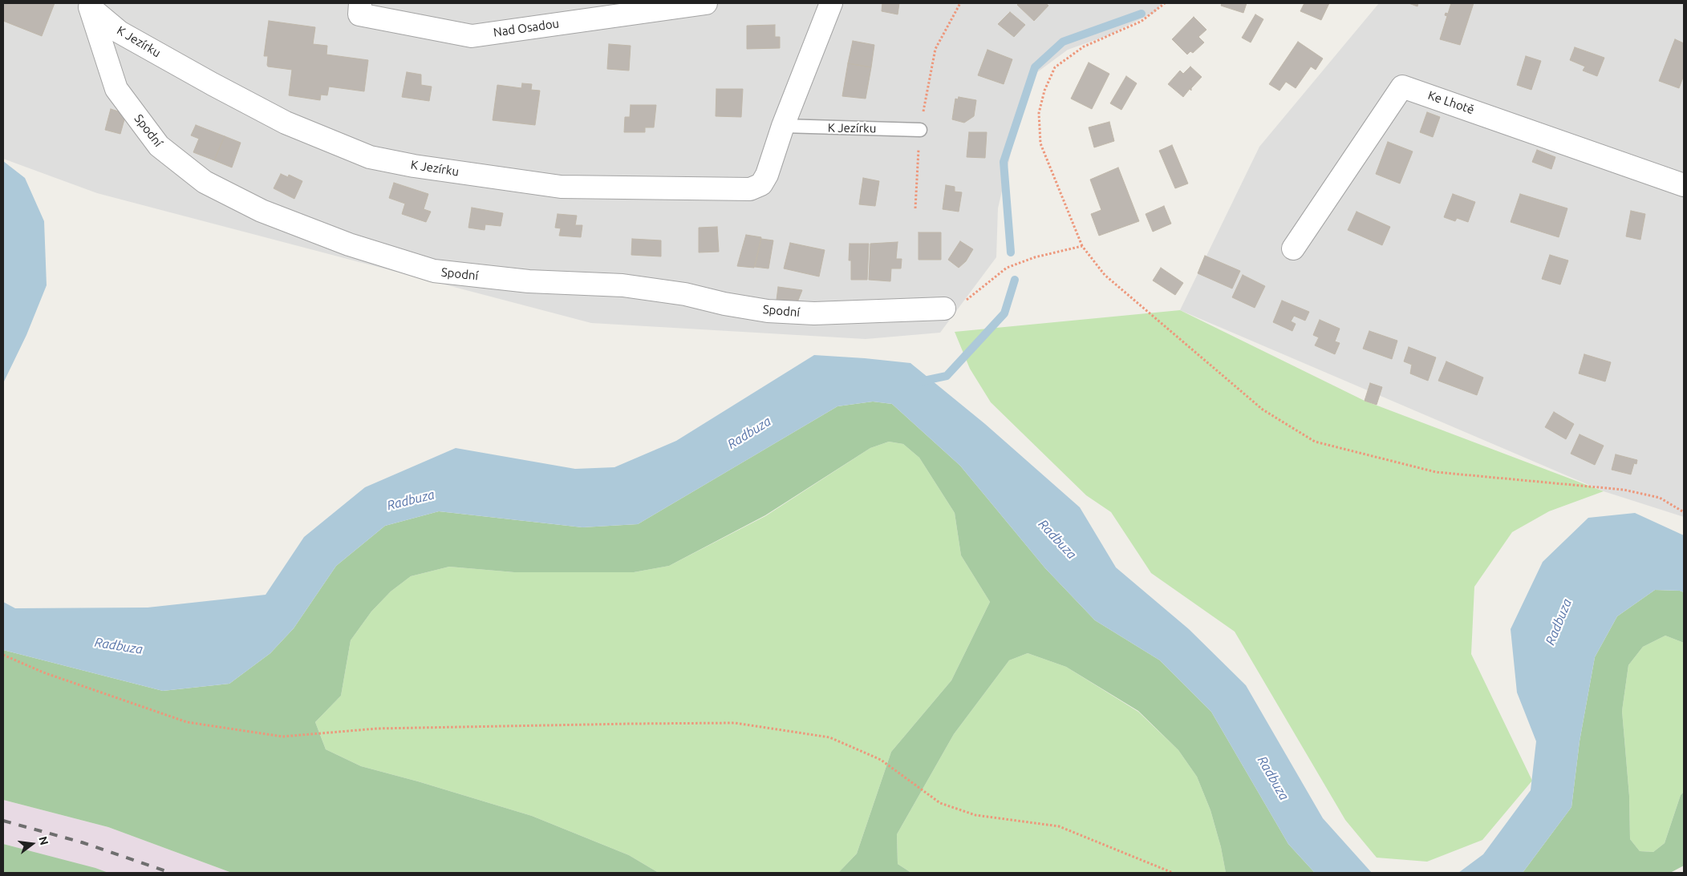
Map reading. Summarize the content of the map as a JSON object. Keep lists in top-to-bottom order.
{
  "streets": {
    "street": [
      "Nad Osadou",
      "K Jezírku",
      "Ke Lhotě",
      "Spodní"
    ]
  },
  "crossings": [
    ["K Jezírku", "Spodní"]
  ],
  "water": ["Radbuza"],
  "north": "right"
}
